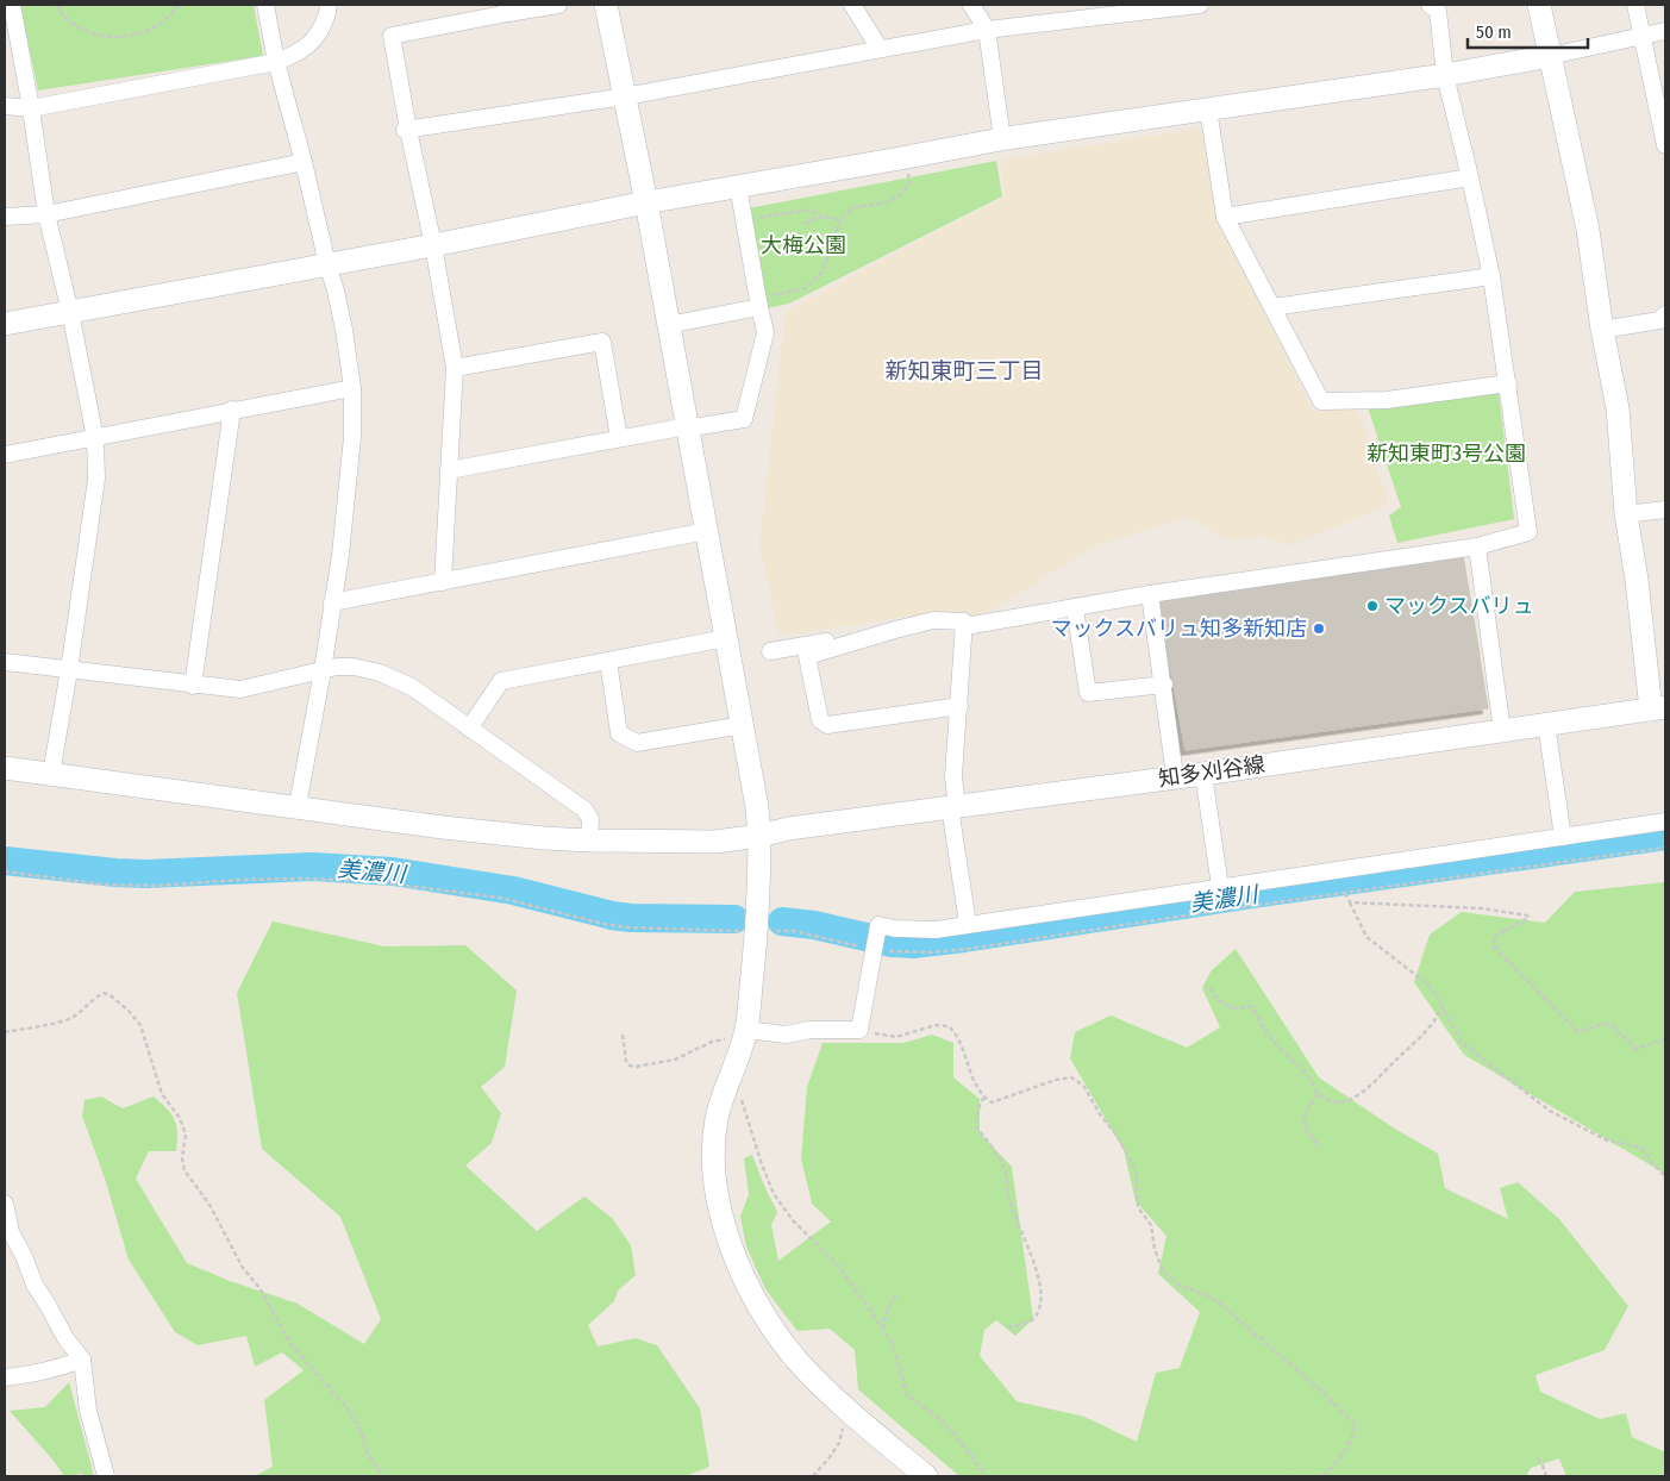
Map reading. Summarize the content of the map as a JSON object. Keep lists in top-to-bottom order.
{
  "streets": {
    "street": ["知多刈谷線"]
  },
  "districts": ["新知東町三丁目"],
  "water": ["美濃川"],
  "parks": ["大梅公園", "新知東町3号公園"],
  "places": ["マックスバリュ", "マックスバリュ知多新知店"],
  "scale_bar": "50 m"
}
